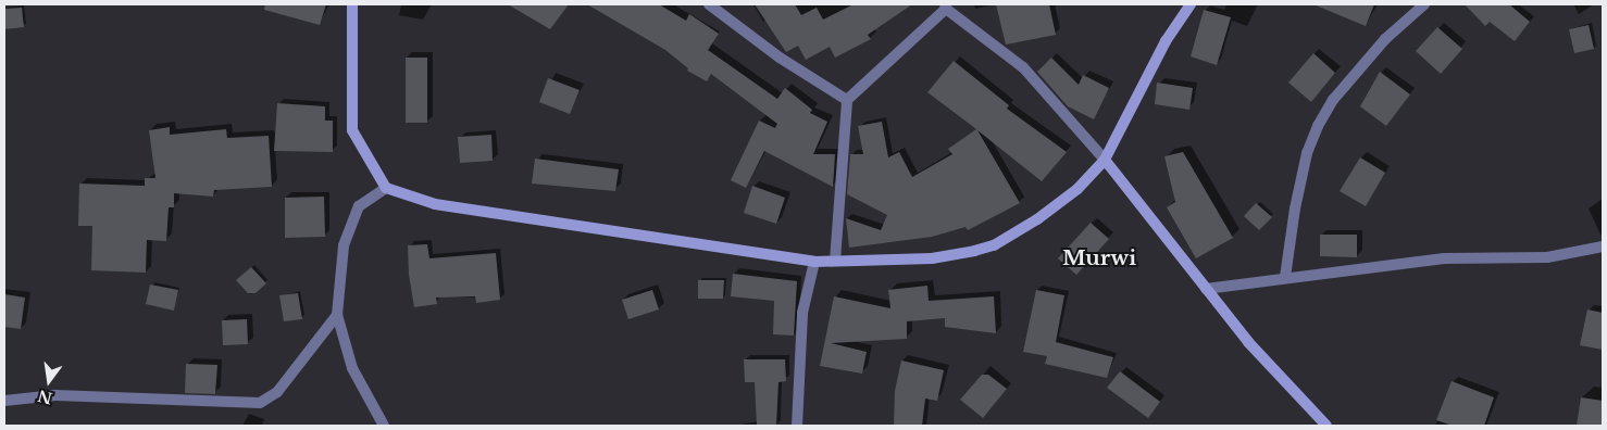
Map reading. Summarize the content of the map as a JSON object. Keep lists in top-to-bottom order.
{
  "districts": ["Murwi"],
  "north": "bottom"
}
